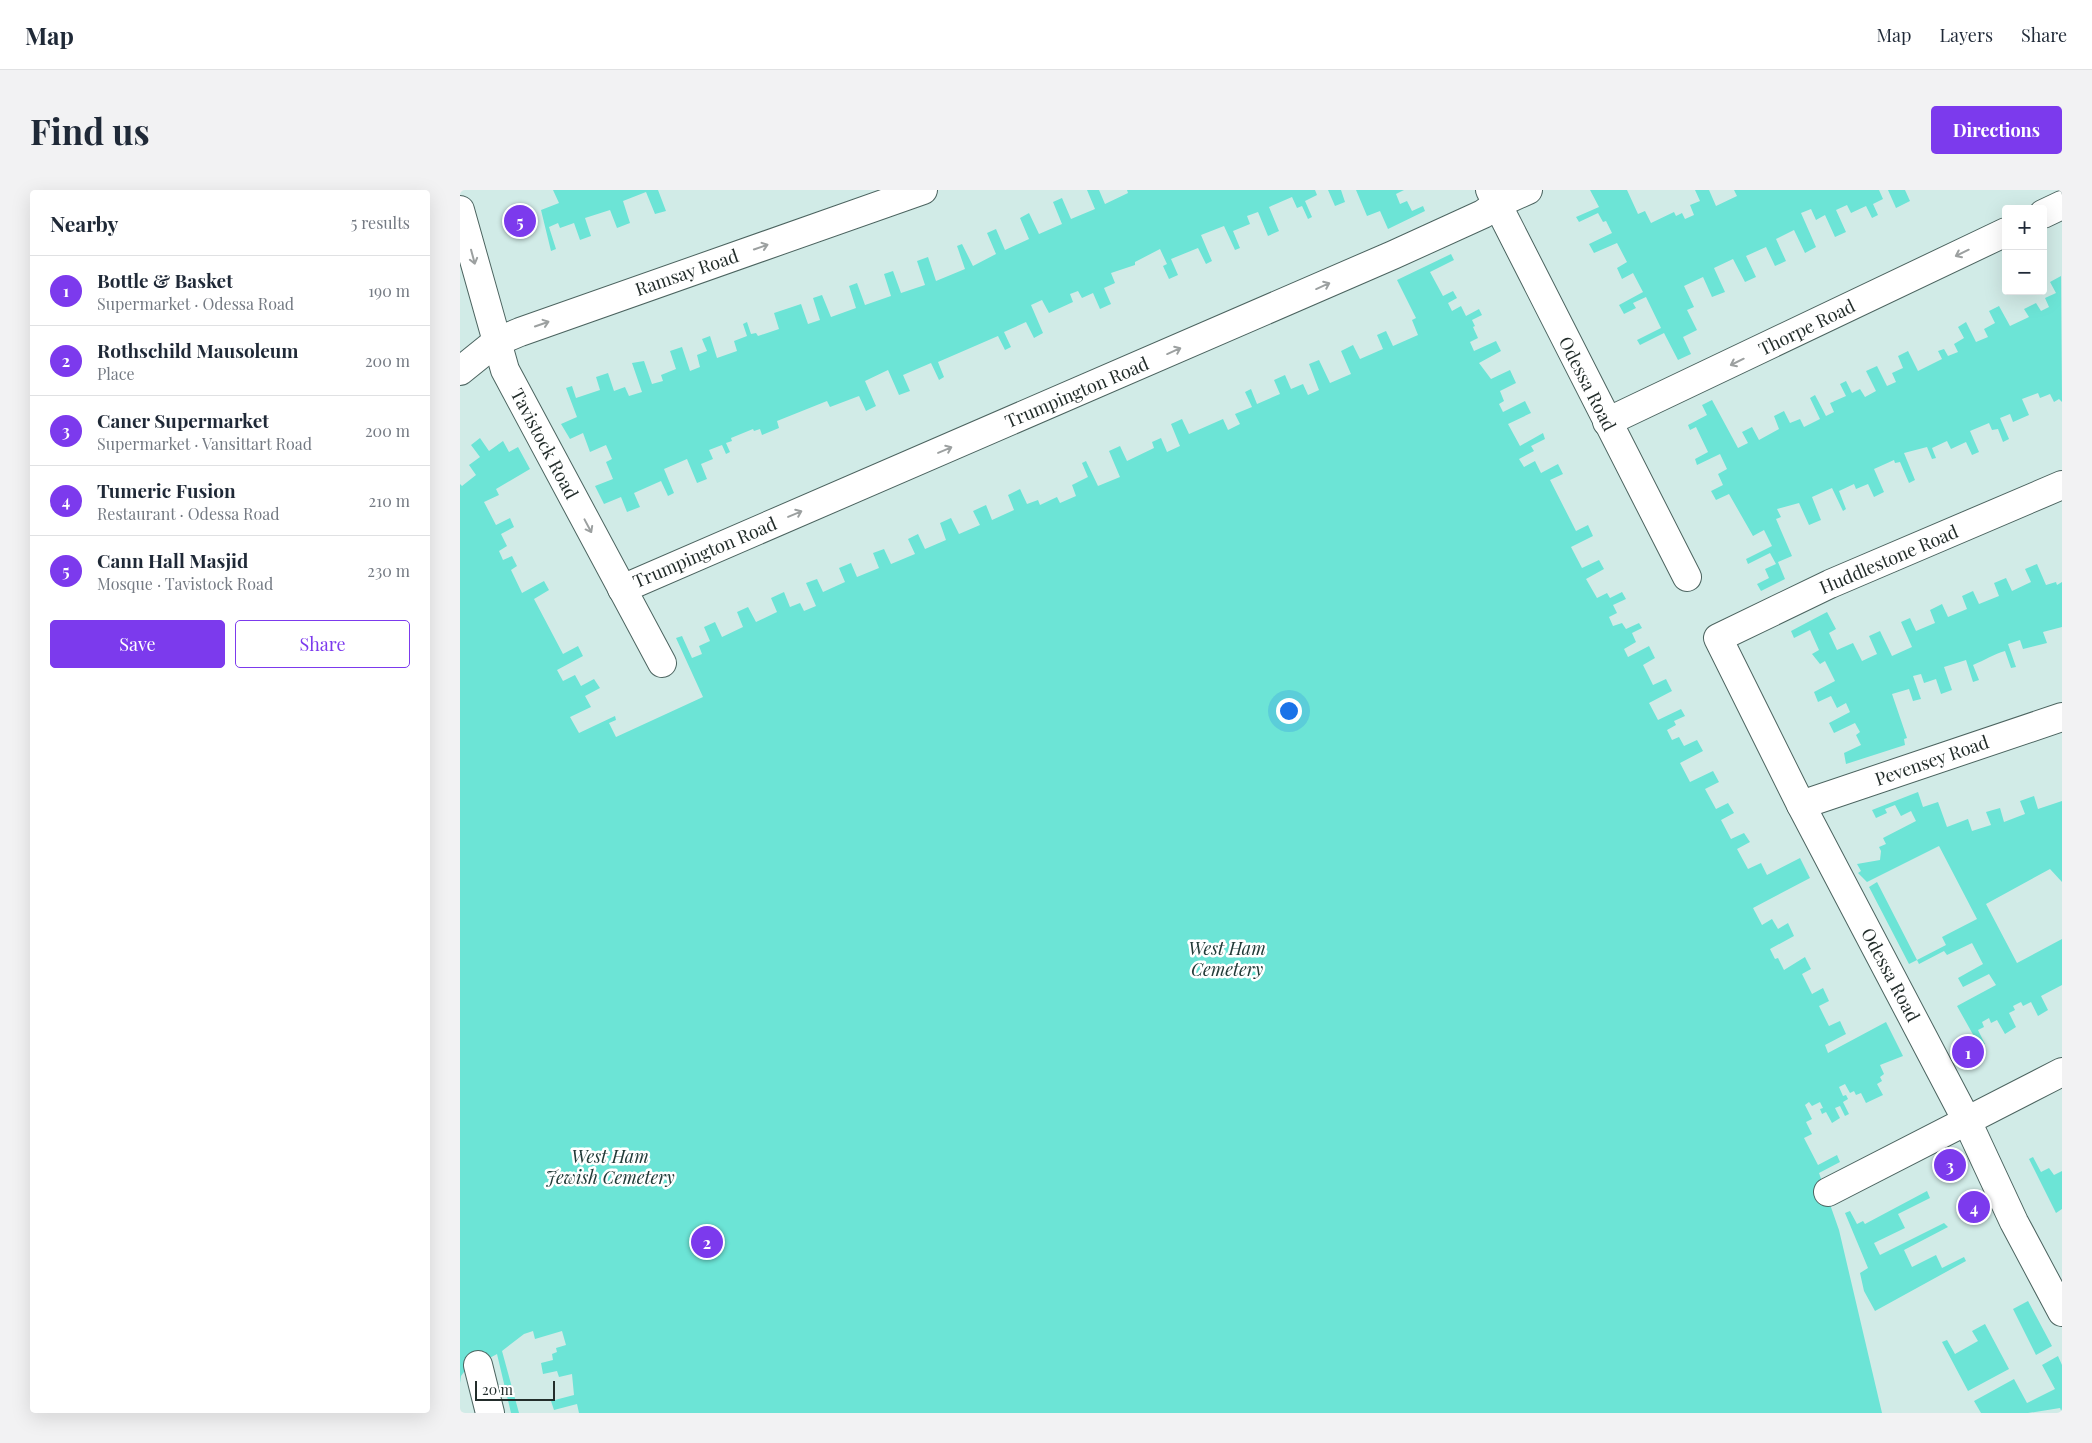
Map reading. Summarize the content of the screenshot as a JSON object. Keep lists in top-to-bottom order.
{
  "streets": {
    "street": [
      "Ramsay Road",
      "Thorpe Road",
      "Odessa Road",
      "Trumpington Road",
      "Tavistock Road",
      "Huddlestone Road",
      "Pevensey Road"
    ]
  },
  "crossings": [
    ["Ramsay Road", "Tavistock Road"],
    ["Thorpe Road", "Odessa Road"],
    ["Odessa Road", "Trumpington Road"],
    ["Odessa Road", "Huddlestone Road"],
    ["Odessa Road", "Pevensey Road"],
    ["Trumpington Road", "Tavistock Road"]
  ],
  "one_way": [
    "Ramsay Road",
    "Thorpe Road",
    "Trumpington Road",
    "Tavistock Road"
  ],
  "parks": ["West Ham Cemetery", "West Ham Jewish Cemetery"],
  "scale_bar": "20 m",
  "page": {
    "header": "Map",
    "nav": ["Map", "Layers", "Share"],
    "buttons": [
      "Directions",
      ["Save", "Share"]
    ],
    "title": "Find us",
    "heading": ["Nearby", "5 results"],
    "pins": [
      "5",
      "1",
      "3",
      "4",
      "2"
    ],
    "map_buttons": ["+", "−"],
    "list": [
      {
        "mark": "1",
        "name": "Bottle & Basket",
        "note": "Supermarket · Odessa Road",
        "value": "190 m"
      },
      {
        "mark": "2",
        "name": "Rothschild Mausoleum",
        "note": "Place",
        "value": "200 m"
      },
      {
        "mark": "3",
        "name": "Caner Supermarket",
        "note": "Supermarket · Vansittart Road",
        "value": "200 m"
      },
      {
        "mark": "4",
        "name": "Tumeric Fusion",
        "note": "Restaurant · Odessa Road",
        "value": "210 m"
      },
      {
        "mark": "5",
        "name": "Cann Hall Masjid",
        "note": "Mosque · Tavistock Road",
        "value": "230 m"
      }
    ],
    "scale": "20 m"
  }
}
